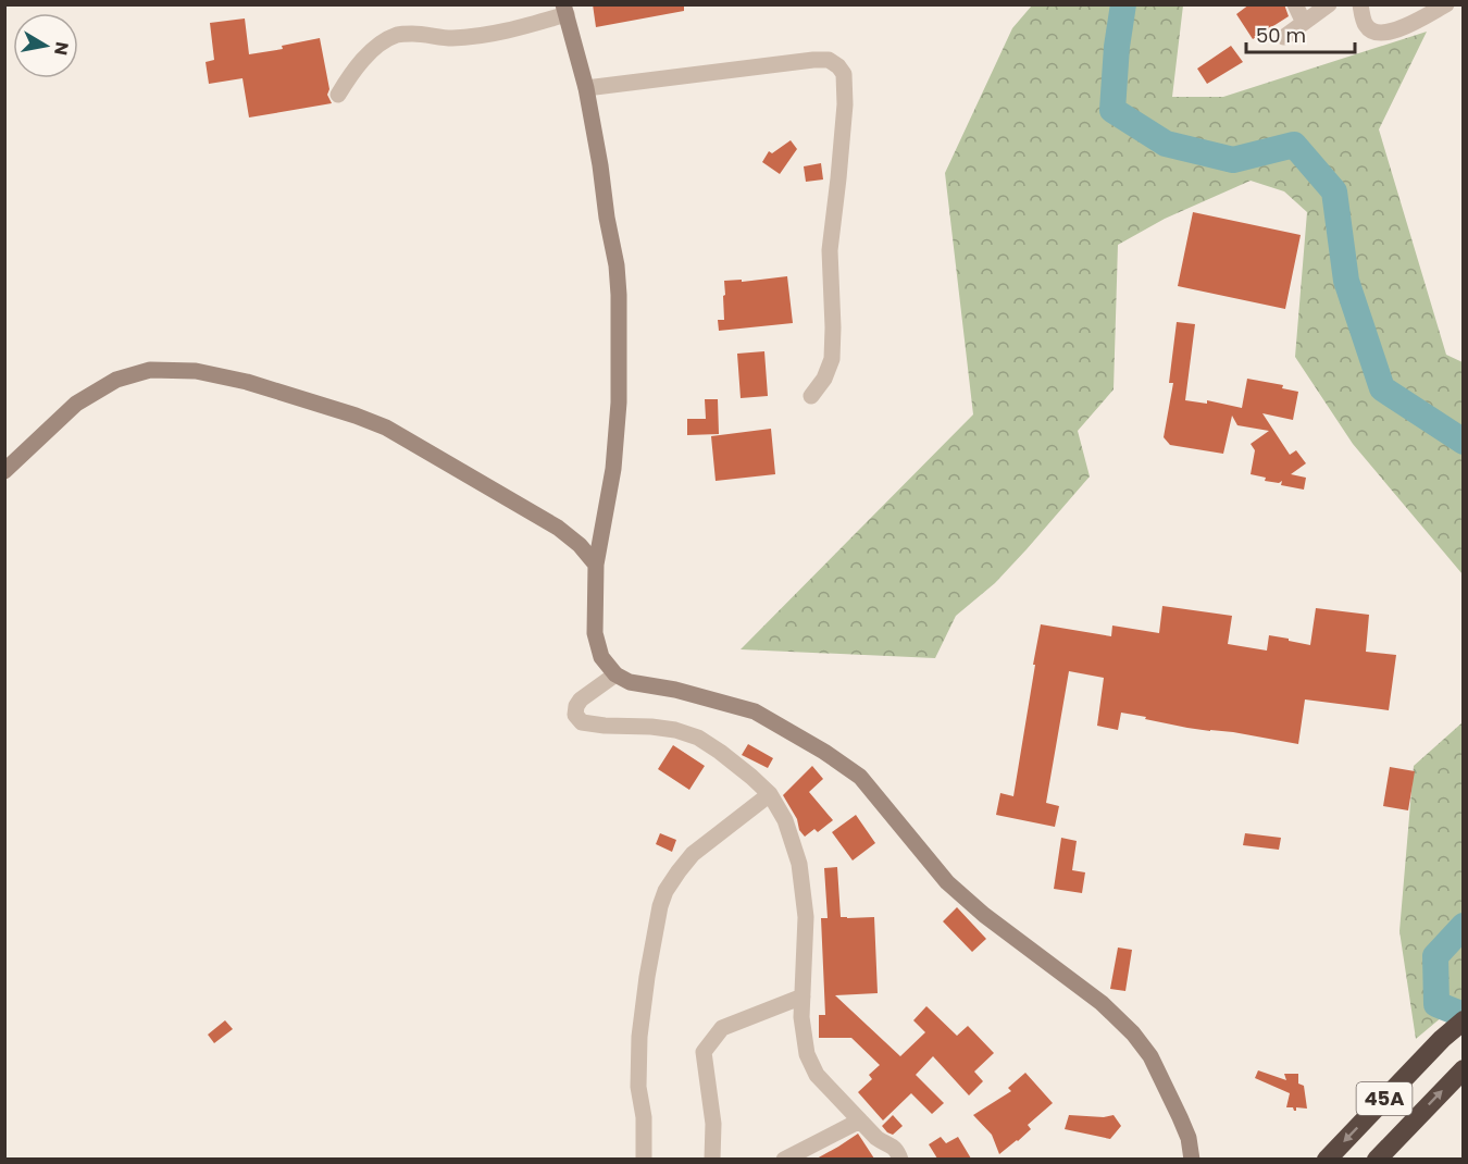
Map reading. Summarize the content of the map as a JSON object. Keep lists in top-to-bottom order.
{
  "streets": {
    "highway": ["45A"]
  },
  "scale_bar": "50 m",
  "north": "right"
}
